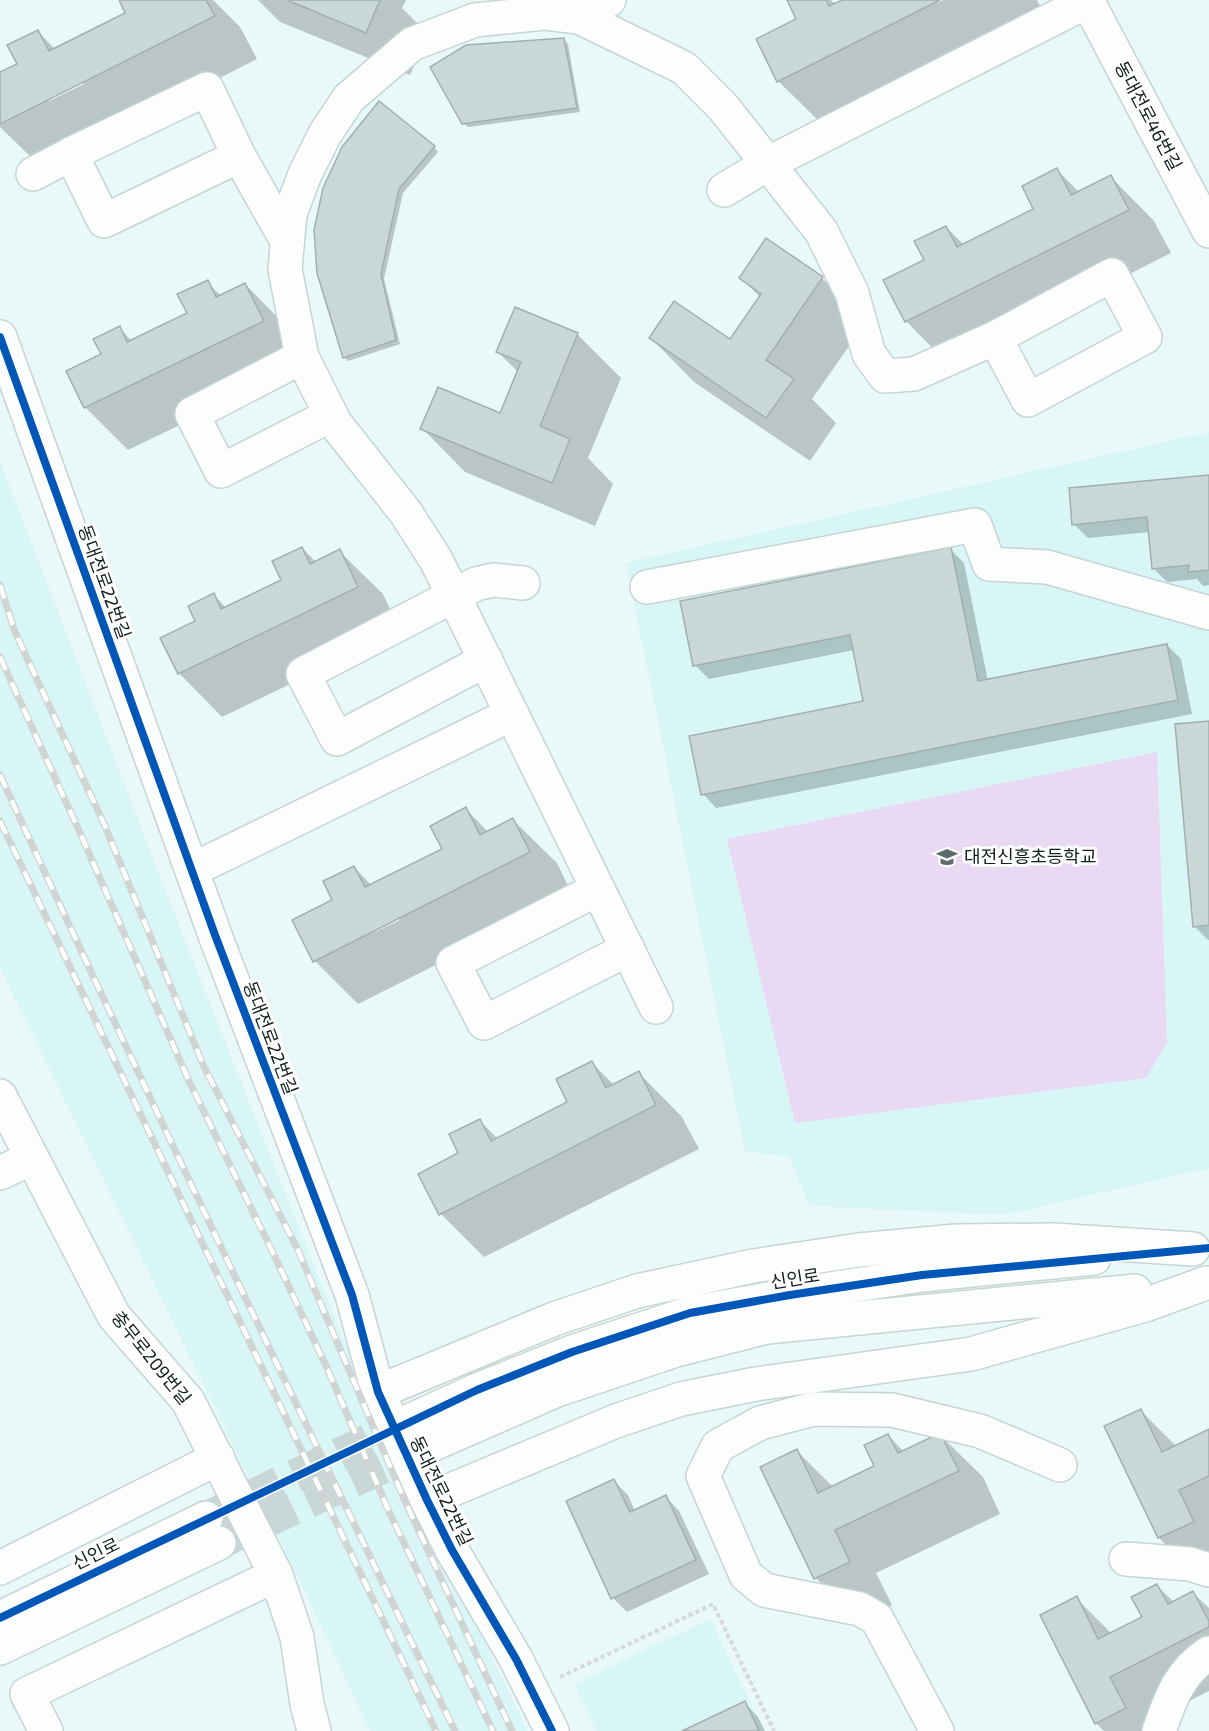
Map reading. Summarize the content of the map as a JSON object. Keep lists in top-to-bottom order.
{
  "streets": {
    "street": [
      "동대전로46번길",
      "동대전로22번길",
      "신인로",
      "충무로209번길"
    ]
  },
  "crossings": [
    ["동대전로22번길", "신인로"]
  ],
  "places": {
    "school or university": ["대전신흥초등학교"]
  }
}
